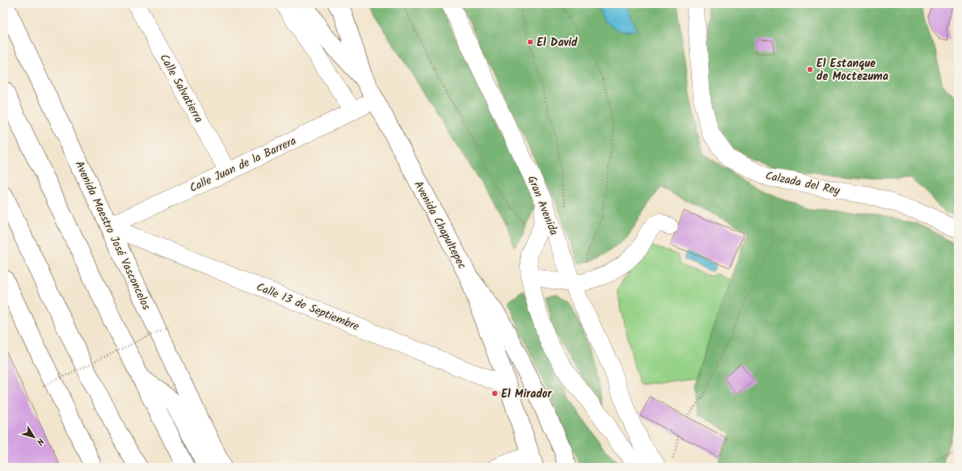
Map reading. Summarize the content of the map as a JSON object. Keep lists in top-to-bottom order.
{
  "streets": {
    "main road": ["Avenida Chapultepec", "Avenida Maestro José Vasconcelos"],
    "street": [
      "Calle Salvatierra",
      "Calle Juan de la Barrera",
      "Calzada del Rey",
      "Gran Avenida",
      "Calle 13 de Septiembre"
    ]
  },
  "crossings": [
    ["Calle Salvatierra", "Calle Juan de la Barrera"],
    ["Calle Juan de la Barrera", "Avenida Chapultepec"],
    ["Calle Juan de la Barrera", "Avenida Maestro José Vasconcelos"],
    ["Calle Juan de la Barrera", "Calle 13 de Septiembre"],
    ["Avenida Chapultepec", "Calle 13 de Septiembre"],
    ["Avenida Maestro José Vasconcelos", "Calle 13 de Septiembre"]
  ],
  "places": ["El David", "El Estanque de Moctezuma", "El Mirador"],
  "north": "bottom right"
}
